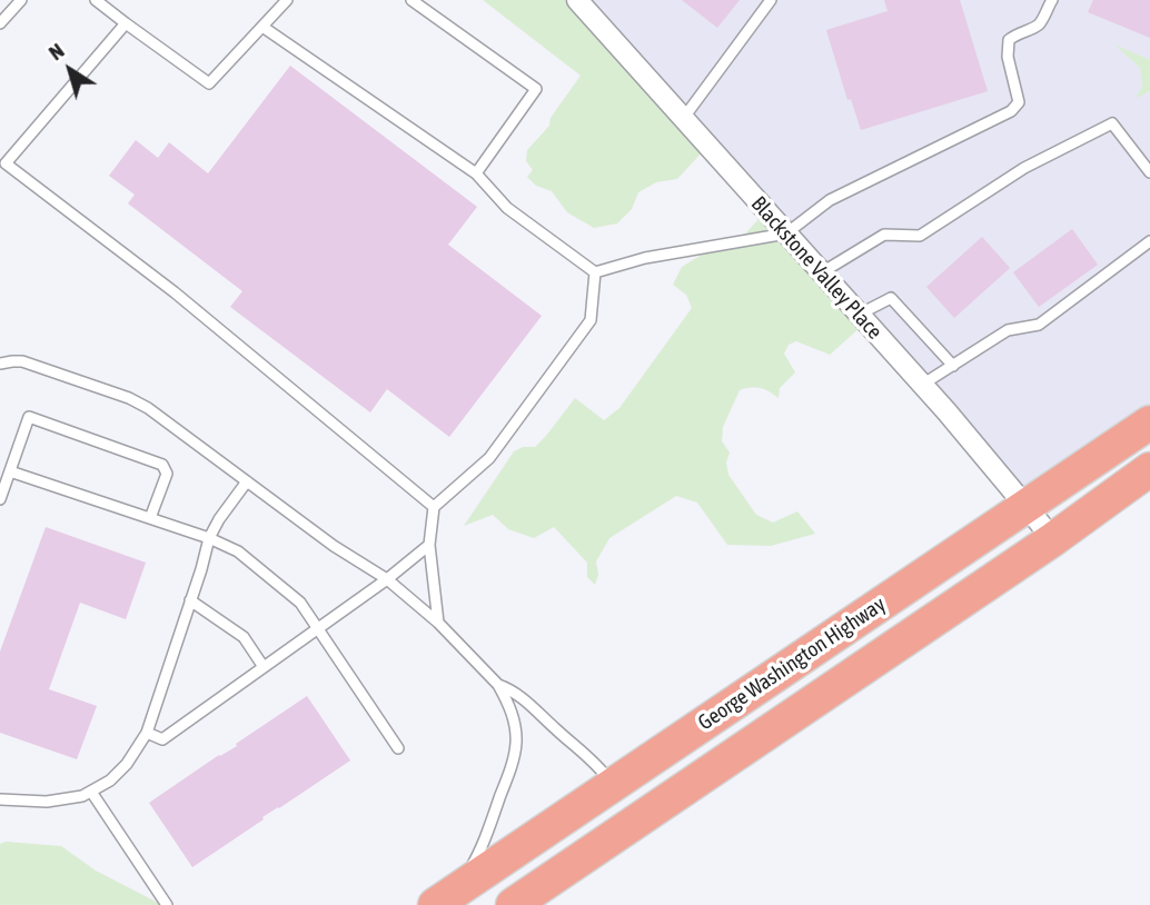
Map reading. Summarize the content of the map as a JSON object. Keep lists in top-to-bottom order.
{
  "streets": {
    "main road": ["George Washington Highway"],
    "street": ["Blackstone Valley Place"]
  },
  "crossings": [
    ["Blackstone Valley Place", "George Washington Highway"]
  ],
  "north": "top left"
}
